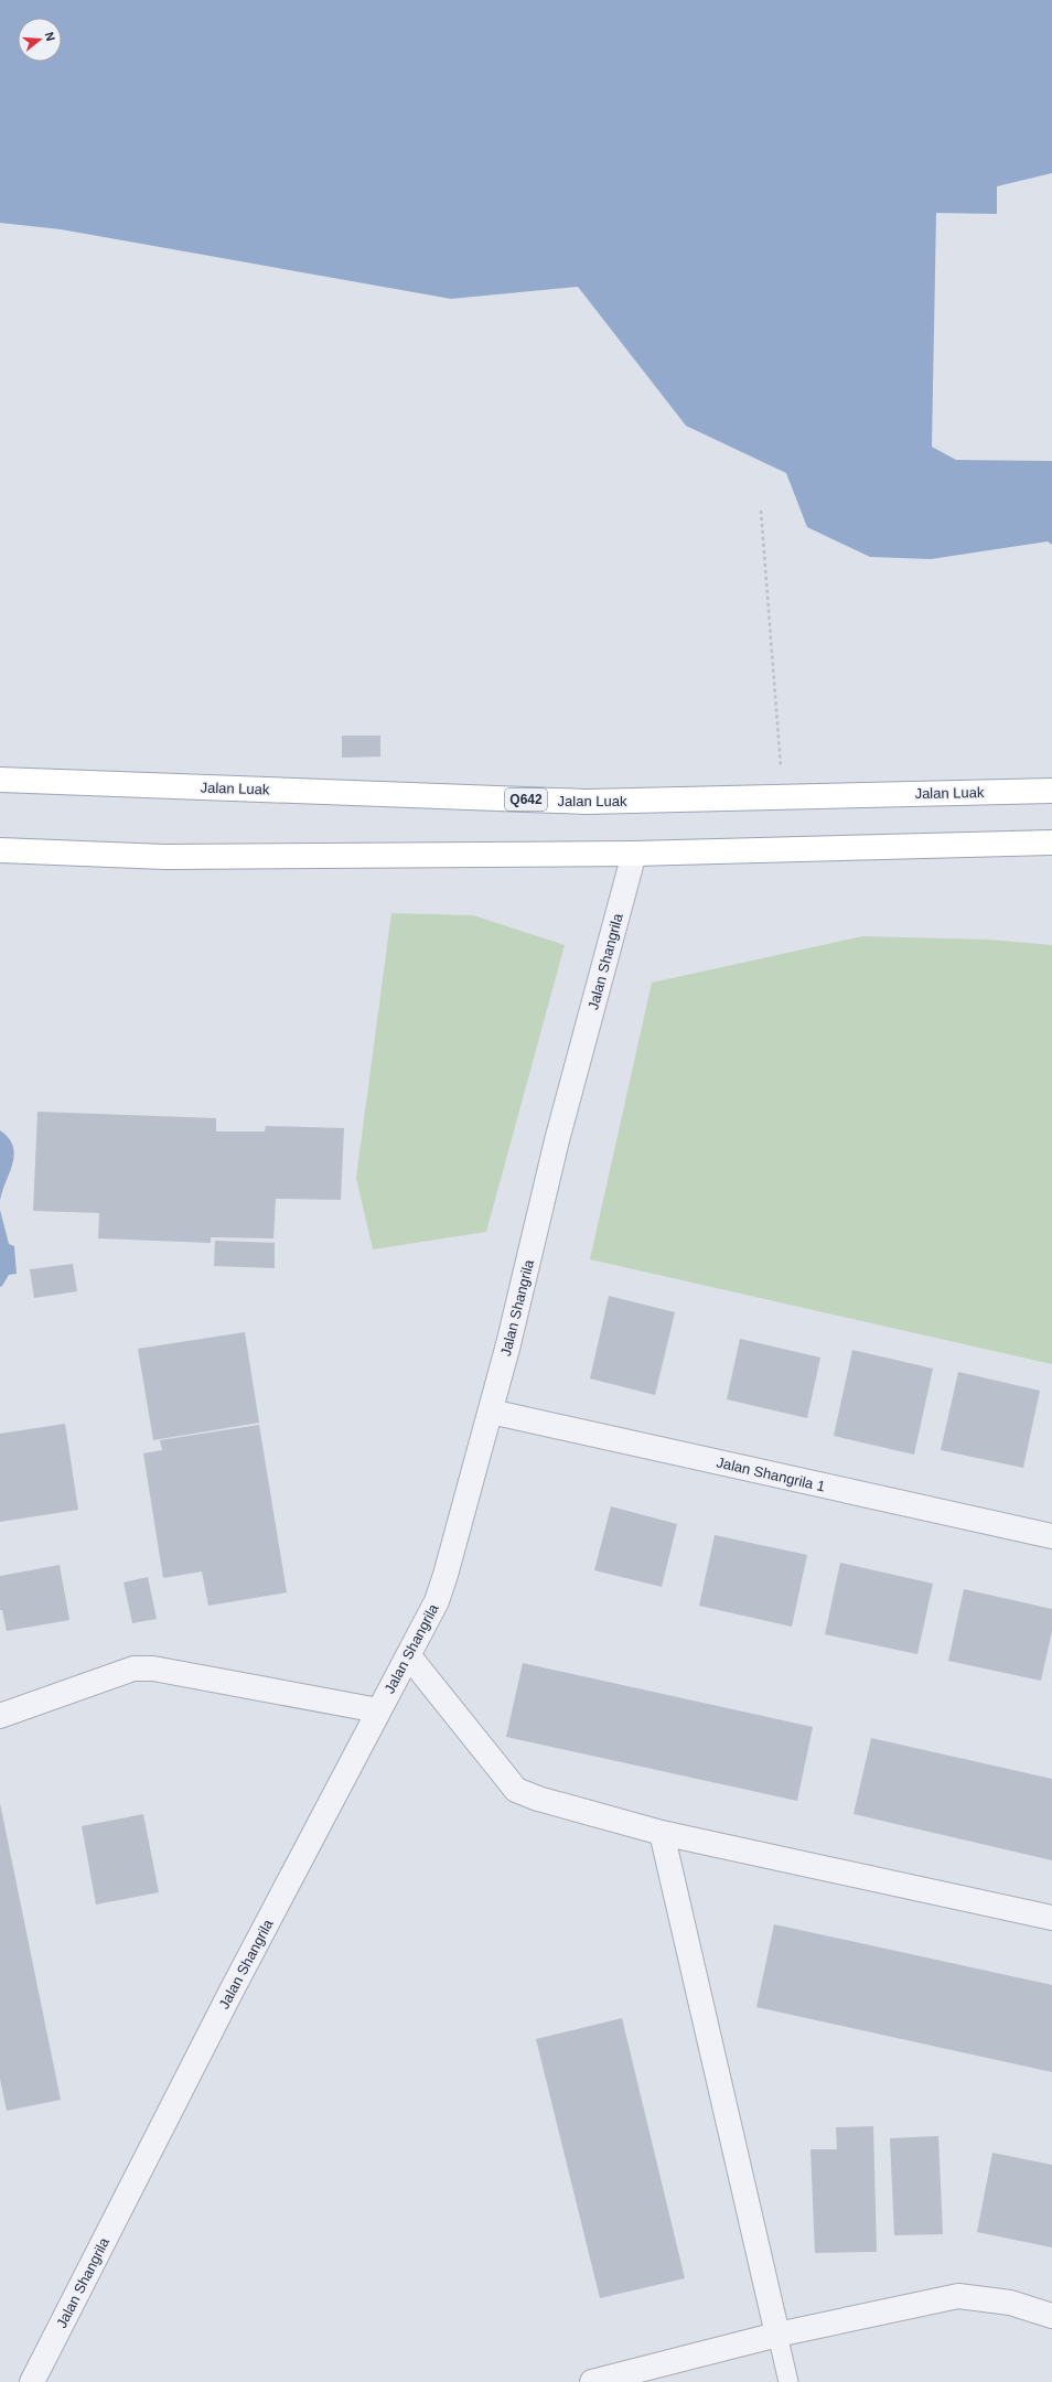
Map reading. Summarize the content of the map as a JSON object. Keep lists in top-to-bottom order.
{
  "streets": {
    "main road": ["Jalan Luak", "Q642"],
    "street": ["Jalan Shangrila", "Jalan Shangrila 1"]
  },
  "crossings": [
    ["Jalan Shangrila", "Jalan Shangrila 1"]
  ],
  "north": "right"
}
